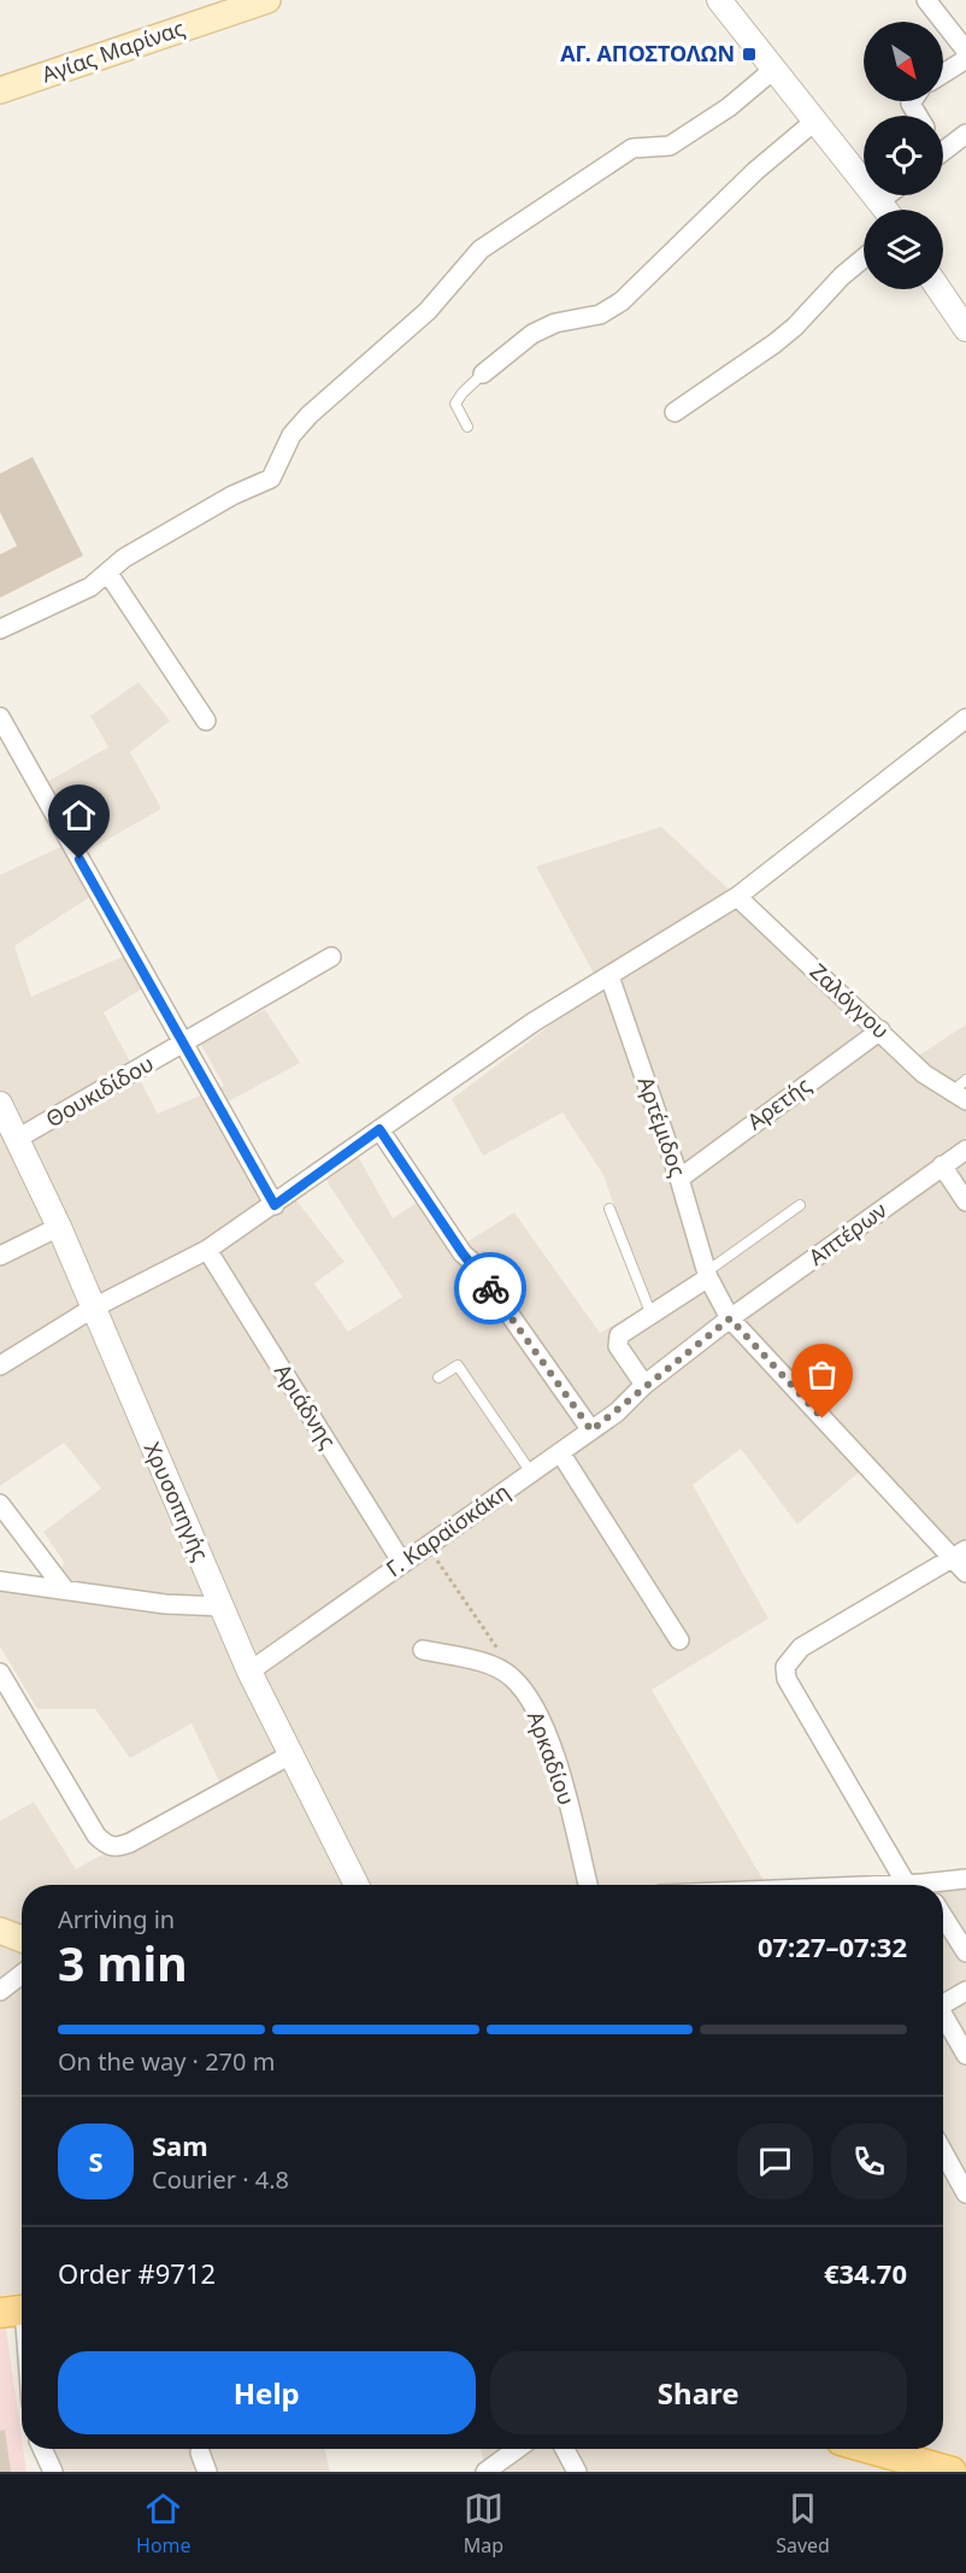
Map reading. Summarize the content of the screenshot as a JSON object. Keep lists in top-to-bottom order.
{
  "streets": {
    "main road": ["Αγίας Μαρίνας"],
    "street": [
      "Ζαλόγγου",
      "Θουκιδίδου",
      "Αρετής",
      "Αρτέμιδος",
      "Απτέρων",
      "Αριάδνης",
      "Χρυσοπηγής",
      "Γ. Καραϊσκάκη",
      "Αρκαδίου"
    ]
  },
  "crossings": [
    ["Ζαλόγγου", "Αρετής"],
    ["Θουκιδίδου", "Χρυσοπηγής"],
    ["Αρετής", "Αρτέμιδος"],
    ["Απτέρων", "Γ. Καραϊσκάκη"],
    ["Αριάδνης", "Γ. Καραϊσκάκη"],
    ["Χρυσοπηγής", "Γ. Καραϊσκάκη"]
  ],
  "places": {
    "transit": ["ΑΓ. ΑΠΟΣΤΟΛΩΝ"]
  },
  "north": "bottom right",
  "page": {
    "heading": ["3 min", "Arriving in", "07:27–07:32"],
    "panel": [
      "Sam",
      "Courier · 4.8",
      "Order #9712",
      "€34.70"
    ],
    "bar": "On the way · 270 m",
    "round": "S",
    "buttons": ["Help", "Share"],
    "tabs": ["Home", "Map", "Saved"]
  }
}
